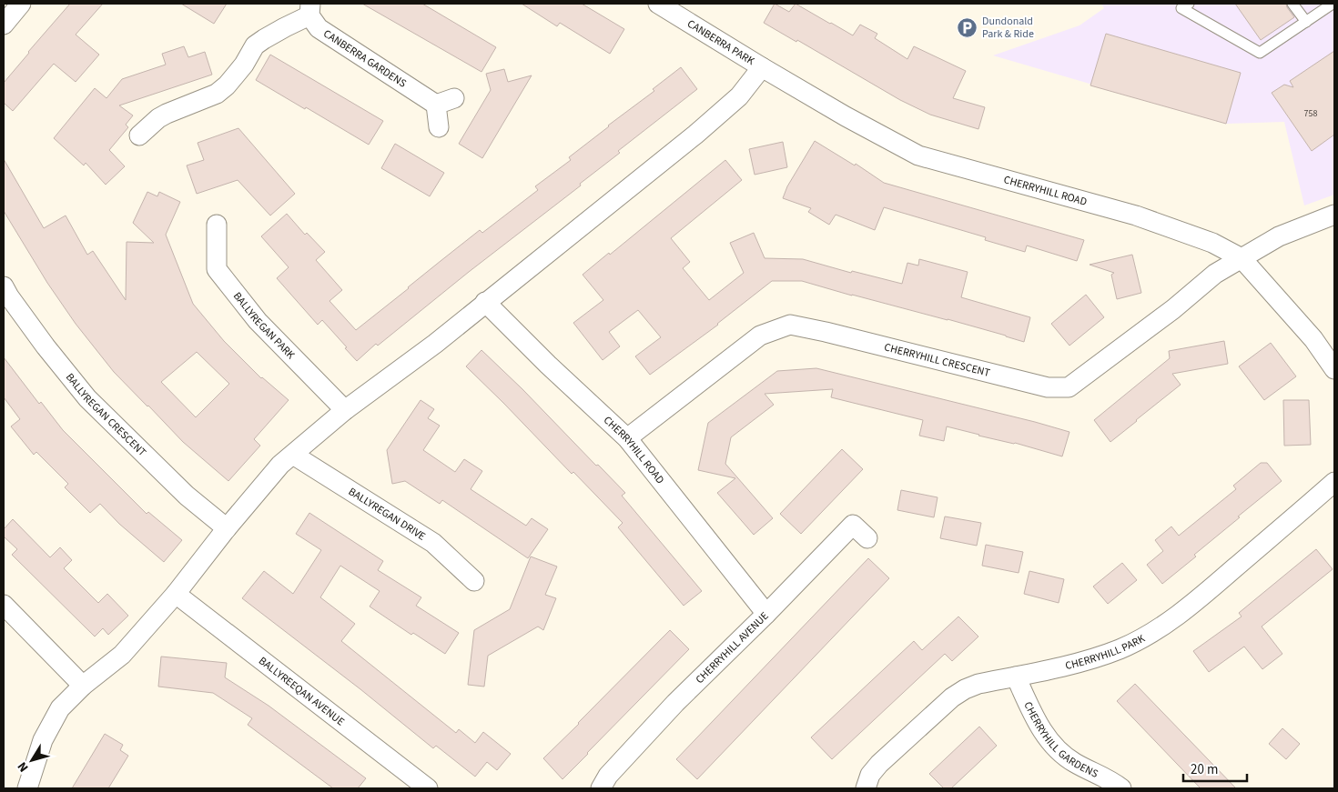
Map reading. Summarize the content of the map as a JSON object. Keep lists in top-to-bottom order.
{
  "streets": {
    "street": [
      "CANBERRA PARK",
      "CANBERRA GARDENS",
      "CHERRYHILL ROAD",
      "BALLYREGAN PARK",
      "CHERRYHILL CRESCENT",
      "BALLYREGAN CRESCENT",
      "BALLYREGAN DRIVE",
      "CHERRYHILL AVENUE",
      "CHERRYHILL PARK",
      "BALLYREEQAN AVENUE",
      "CHERRYHILL GARDENS"
    ]
  },
  "crossings": [
    ["CANBERRA PARK", "CHERRYHILL ROAD"],
    ["CHERRYHILL ROAD", "CHERRYHILL CRESCENT"],
    ["CHERRYHILL ROAD", "CHERRYHILL AVENUE"],
    ["CHERRYHILL PARK", "CHERRYHILL GARDENS"]
  ],
  "places": {
    "parking": ["Dundonald Park & Ride"]
  },
  "house_numbers": ["758"],
  "scale_bar": "20 m",
  "north": "bottom left"
}
